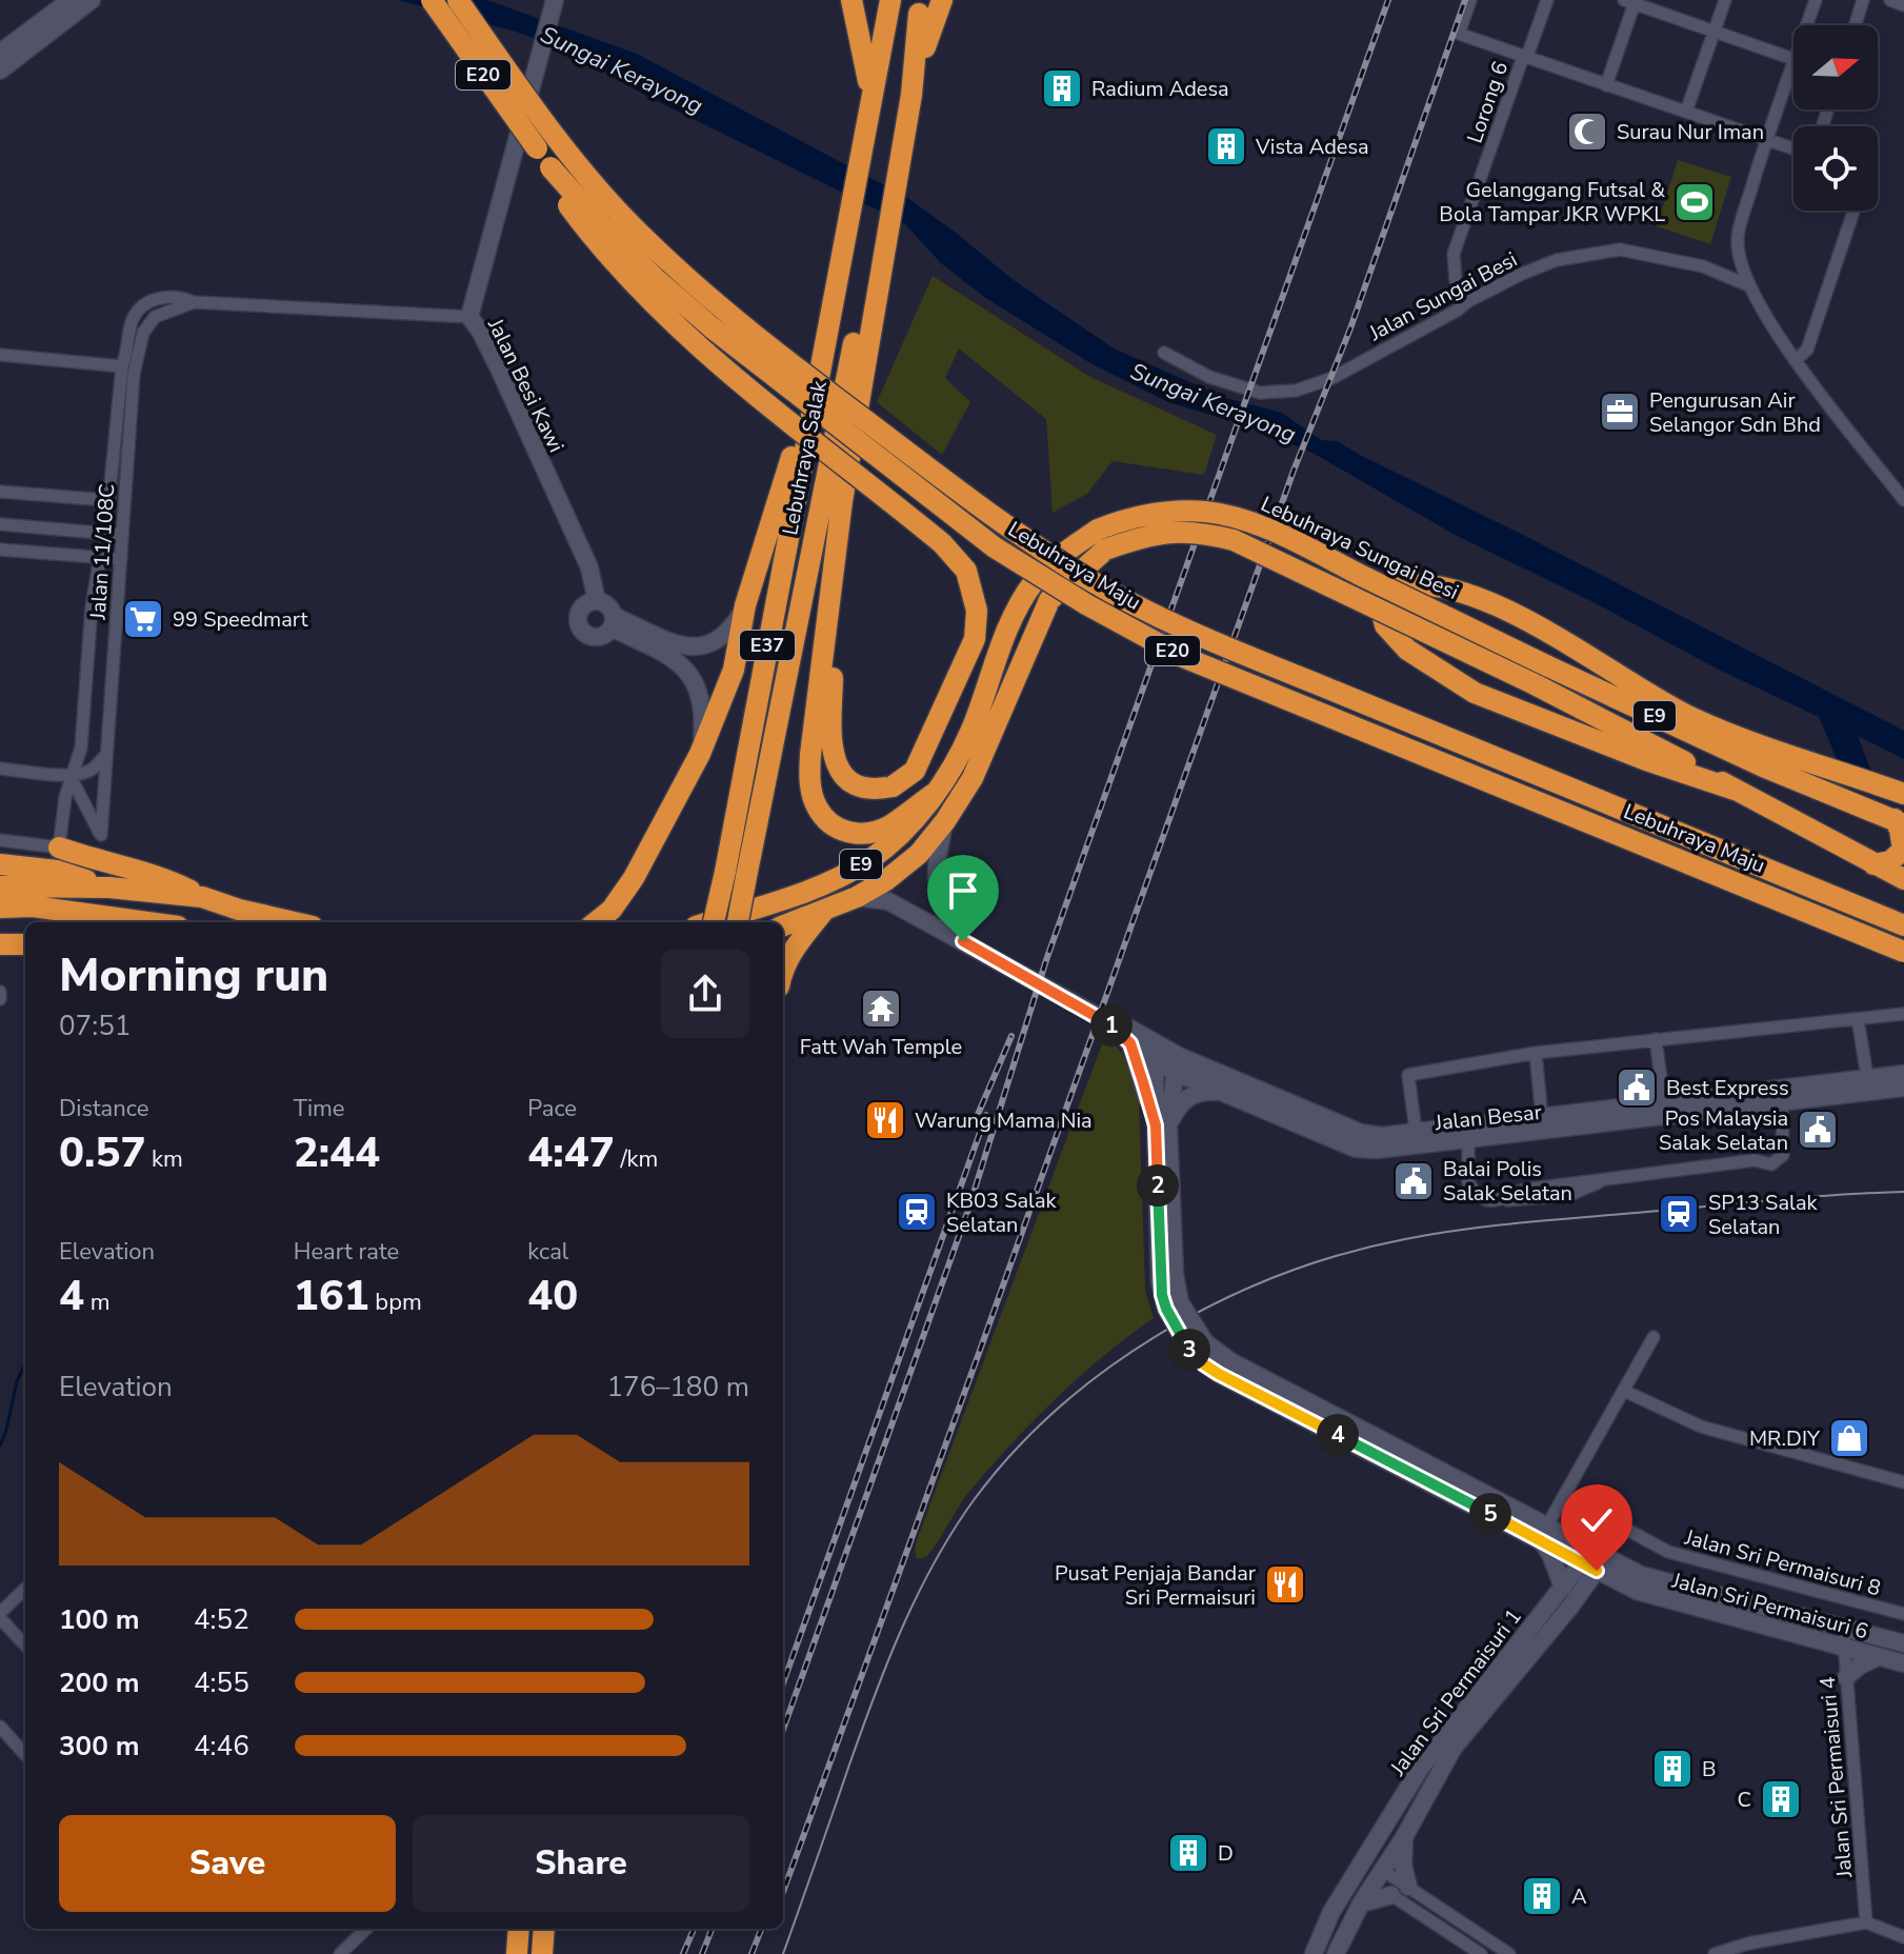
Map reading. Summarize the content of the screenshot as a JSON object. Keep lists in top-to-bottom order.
{
  "streets": {
    "highway": [
      "E20",
      "Lebuhraya Salak",
      "Lebuhraya Maju",
      "E37",
      "E9"
    ],
    "street": [
      "Lorong 6",
      "Jalan Sungai Besi",
      "Jalan Besi Kawi",
      "Jalan 11/108C",
      "Jalan Besar",
      "Jalan Sri Permaisuri 8",
      "Jalan Sri Permaisuri 6",
      "Jalan Sri Permaisuri 1",
      "Jalan Sri Permaisuri 4"
    ]
  },
  "crossings": [
    ["Lorong 6", "Jalan Sungai Besi"],
    ["Jalan Besi Kawi", "Jalan 11/108C"],
    ["E9", "Jalan Besar"],
    ["Jalan Besar", "Jalan Sri Permaisuri 6"],
    ["Jalan Sri Permaisuri 6", "Jalan Sri Permaisuri 1"],
    ["Jalan Sri Permaisuri 6", "Jalan Sri Permaisuri 4"]
  ],
  "water": ["Sungai Kerayong"],
  "places": {
    "building": [
      "Radium Adesa",
      "Vista Adesa",
      "B",
      "C",
      "D",
      "A"
    ],
    "mosque": ["Surau Nur Iman"],
    "sports": ["Gelanggang Futsal & Bola Tampar JKR WPKL"],
    "office": ["Pengurusan Air Selangor Sdn Bhd"],
    "supermarket": ["99 Speedmart"],
    "temple": ["Fatt Wah Temple"],
    "public building": ["Best Express", "Pos Malaysia Salak Selatan", "Balai Polis Salak Selatan"],
    "restaurant": ["Warung Mama Nia", "Pusat Penjaja Bandar Sri Permaisuri"],
    "station": ["KB03 Salak Selatan", "SP13 Salak Selatan"],
    "shop": ["MR.DIY"]
  },
  "north": "right",
  "page": {
    "heading": ["Morning run", "07:51"],
    "pins": [
      "1",
      "2",
      "3",
      "4",
      "5"
    ],
    "stats": [
      ["Distance", "0.57 km"],
      ["Time", "2:44"],
      ["Pace", "4:47 /km"],
      ["Elevation", "4 m"],
      ["Heart rate", "161 bpm"],
      ["kcal", "40"]
    ],
    "chart": ["Elevation", "176–180 m"],
    "list": [
      {
        "name": "100 m",
        "note": "4:52"
      },
      {
        "name": "200 m",
        "note": "4:55"
      },
      {
        "name": "300 m",
        "note": "4:46"
      }
    ],
    "buttons": ["Save", "Share"]
  }
}
